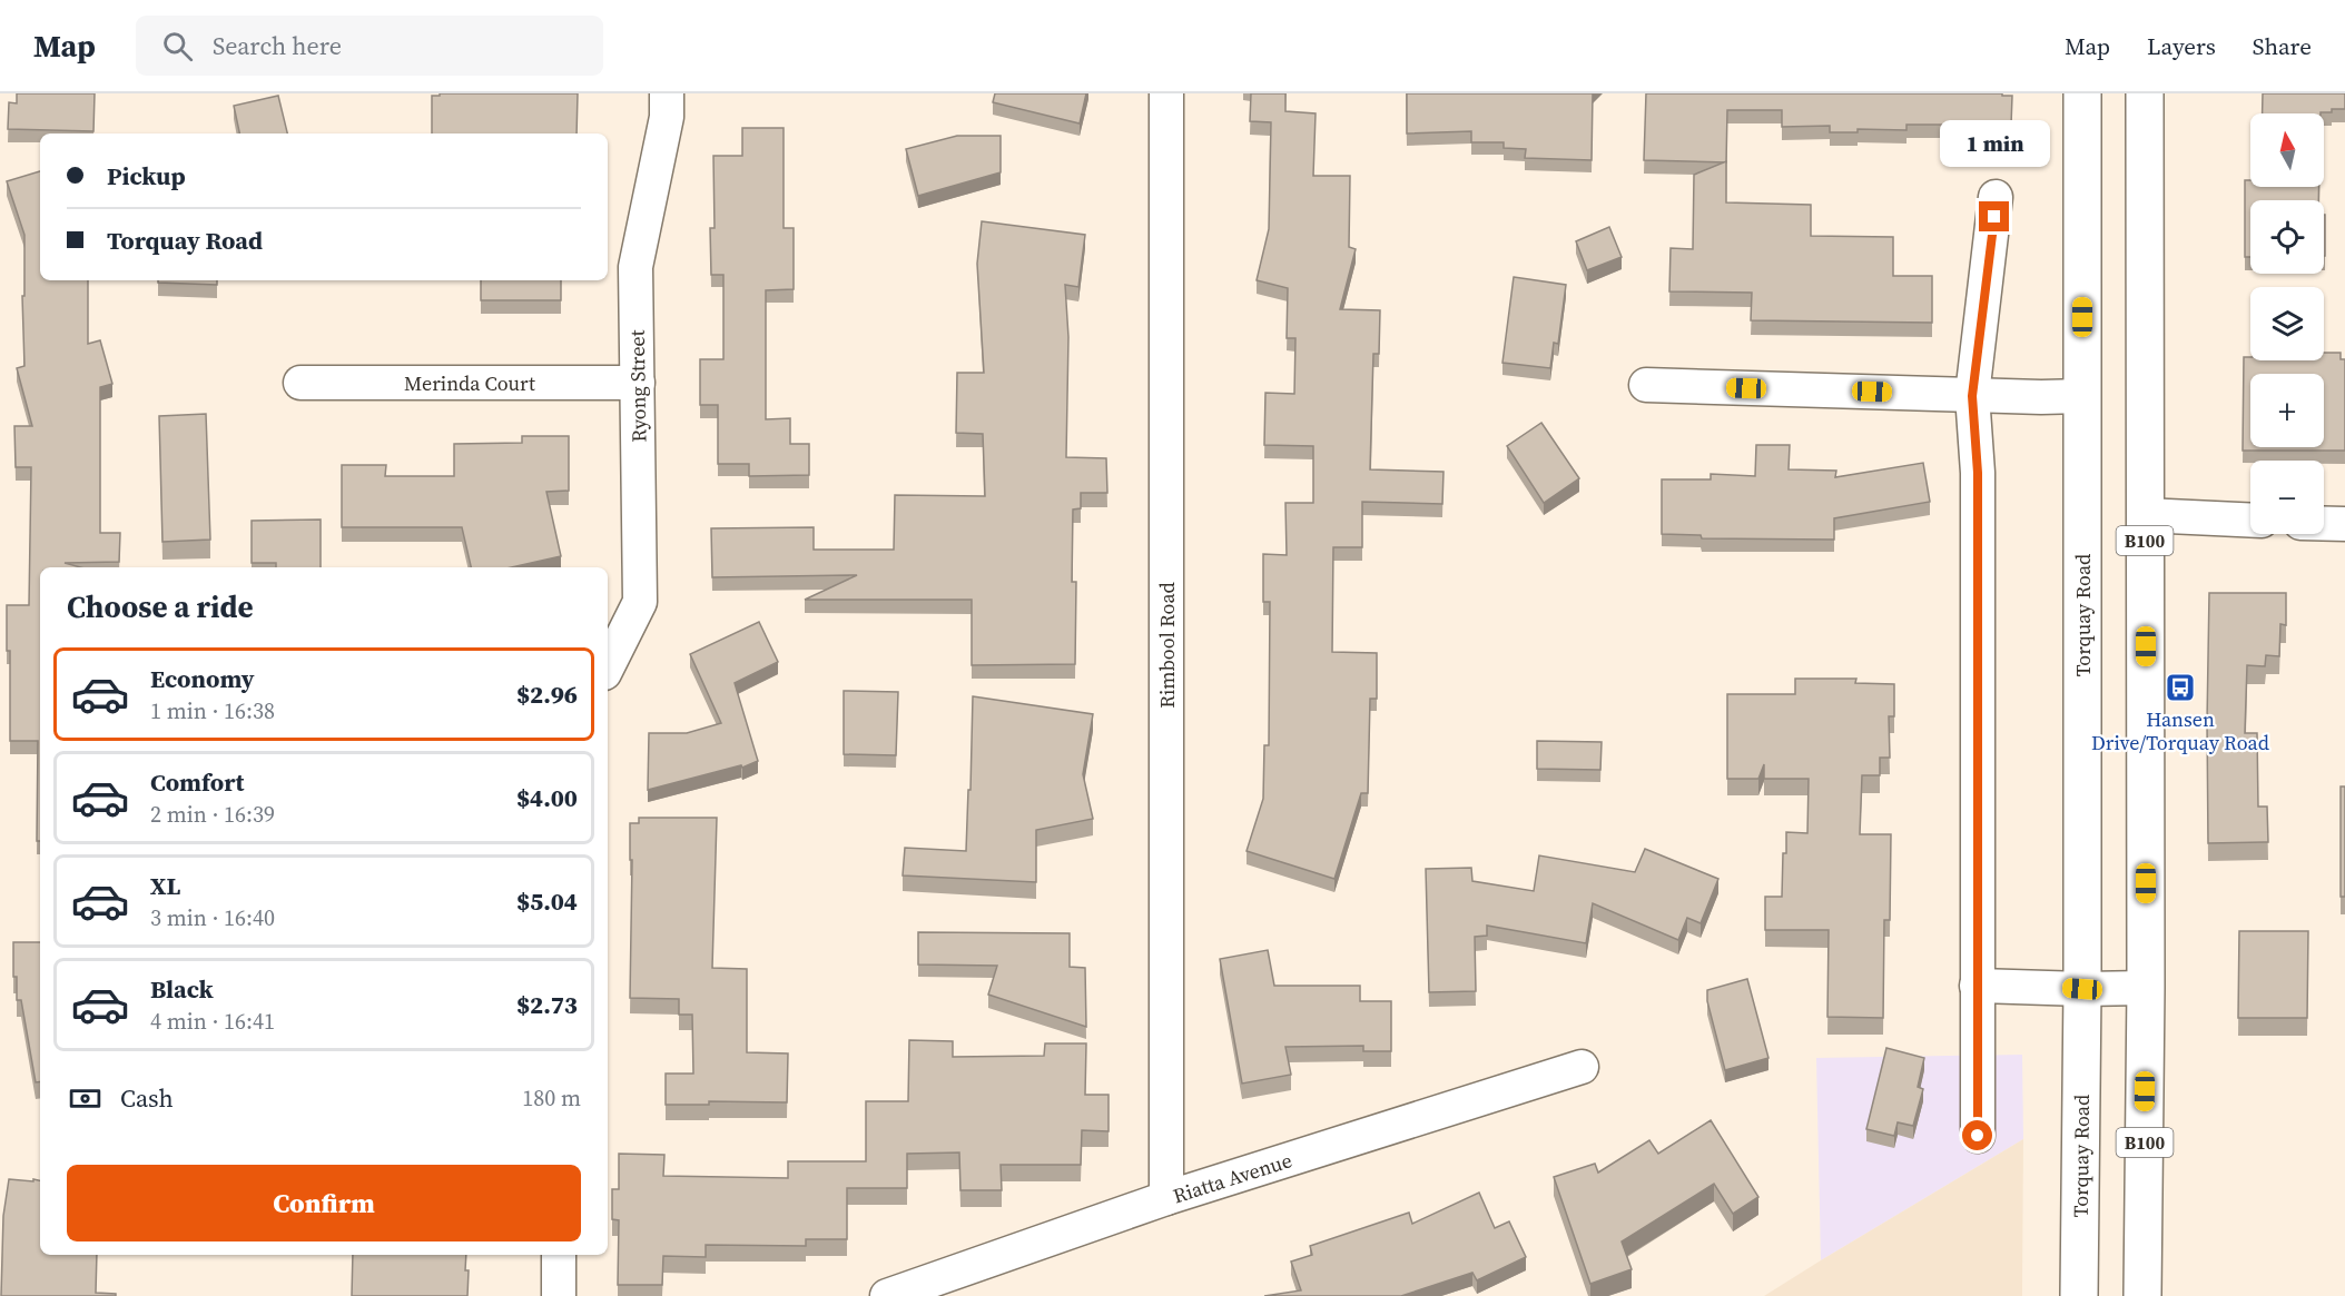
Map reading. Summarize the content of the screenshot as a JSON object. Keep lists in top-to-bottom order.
{
  "streets": {
    "main road": ["B100", "Torquay Road"],
    "street": [
      "Merinda Court",
      "Ryong Street",
      "Rimbool Road",
      "Riatta Avenue"
    ]
  },
  "crossings": [
    ["Merinda Court", "Ryong Street"],
    ["Rimbool Road", "Riatta Avenue"]
  ],
  "places": {
    "bus stop": ["Hansen Drive/Torquay Road"]
  },
  "north": "top",
  "page": {
    "header": "Map",
    "search": "Search here",
    "nav": ["Map", "Layers", "Share"],
    "map_buttons": ["+", "−"],
    "bubble": "1 min",
    "banner": ["Pickup", "Torquay Road"],
    "heading": "Choose a ride",
    "list": [
      {
        "name": "Economy",
        "note": "1 min · 16:38",
        "value": "$2.96"
      },
      {
        "name": "Comfort",
        "note": "2 min · 16:39",
        "value": "$4.00"
      },
      {
        "name": "XL",
        "note": "3 min · 16:40",
        "value": "$5.04"
      },
      {
        "name": "Black",
        "note": "4 min · 16:41",
        "value": "$2.73"
      }
    ],
    "pay": ["Cash", "180 m"],
    "buttons": "Confirm"
  }
}
